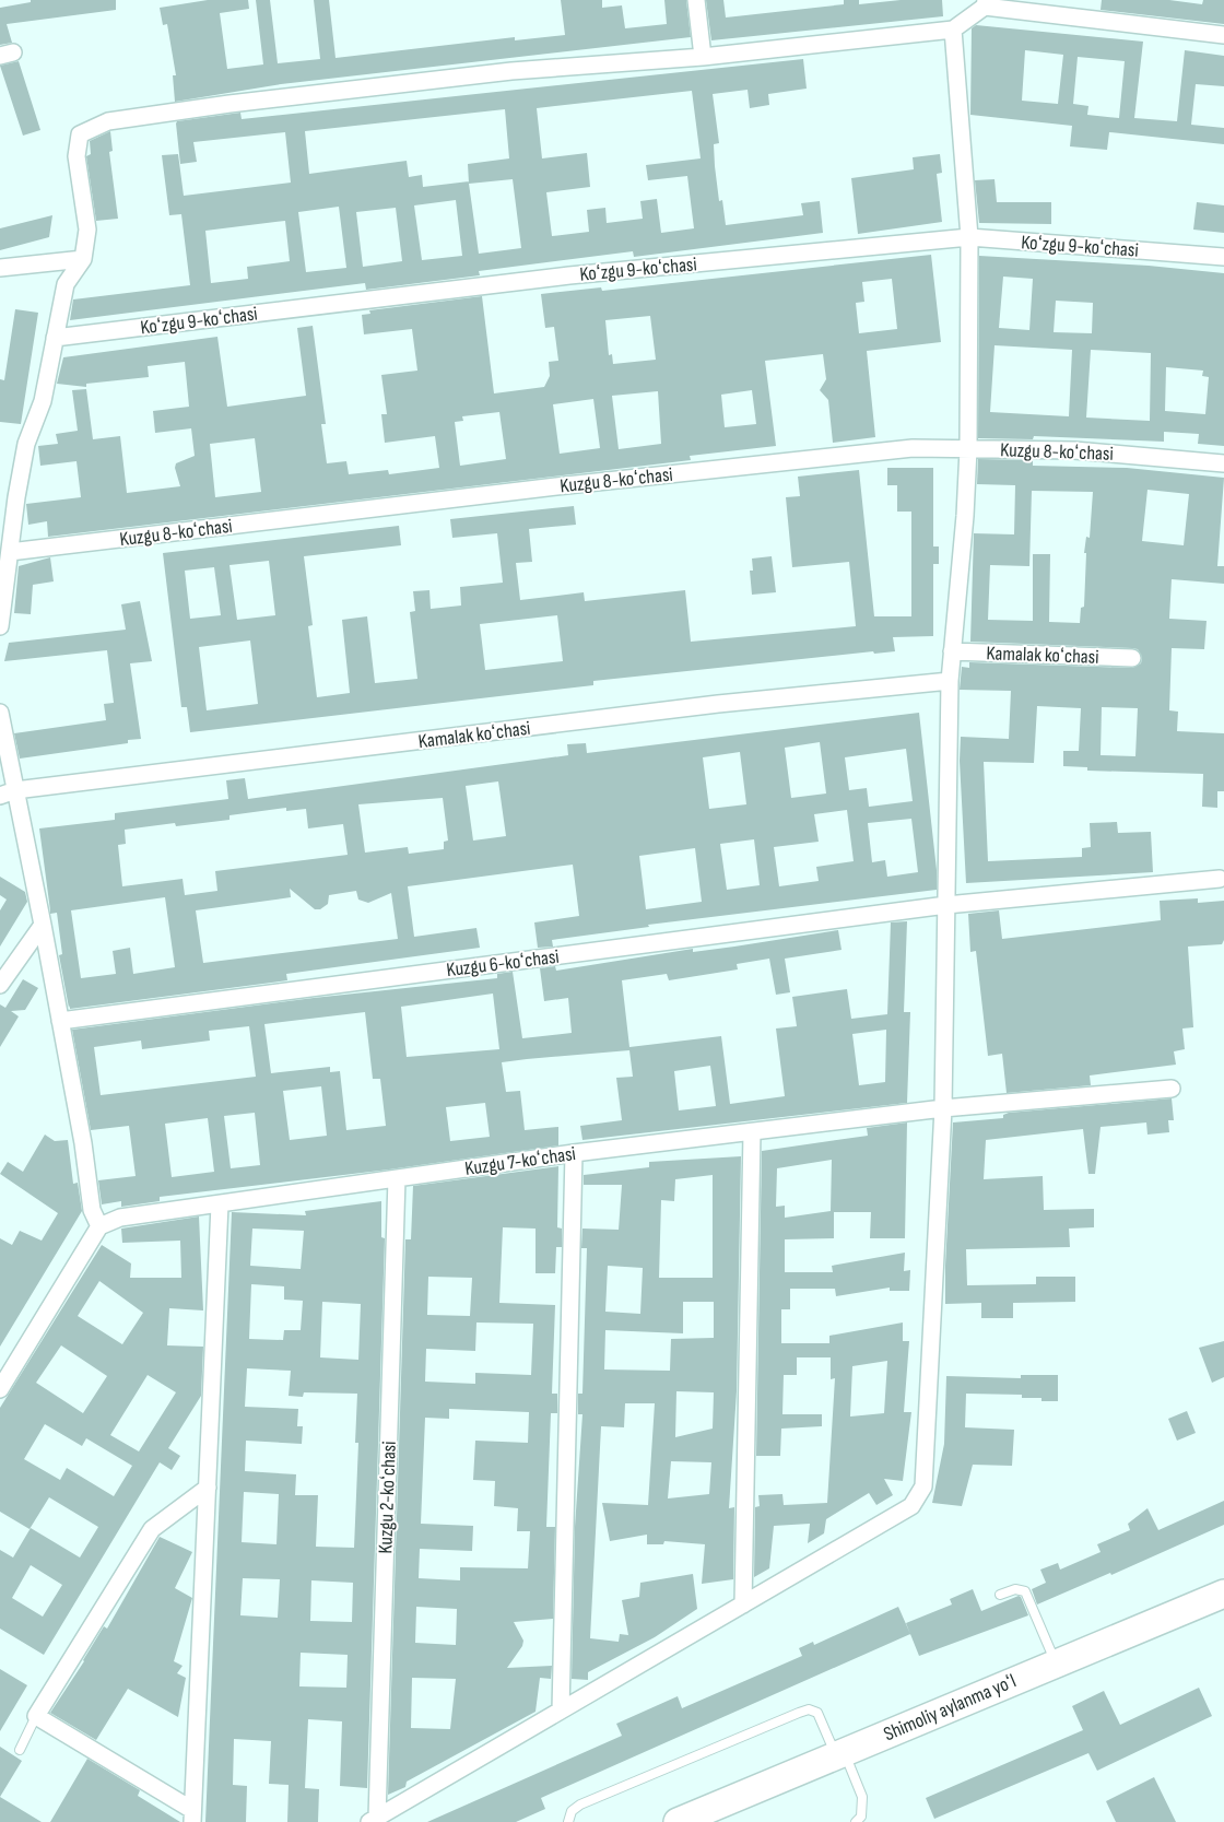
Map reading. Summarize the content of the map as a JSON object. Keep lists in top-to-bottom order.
{
  "streets": {
    "main road": ["Shimoliy aylanma yoʻl"],
    "street": [
      "Koʻzgu 9-koʻchasi",
      "Kuzgu 8-koʻchasi",
      "Kamalak koʻchasi",
      "Kuzgu 6-koʻchasi",
      "Kuzgu 7-koʻchasi",
      "Kuzgu 2-koʻchasi"
    ]
  },
  "crossings": [
    ["Kuzgu 7-koʻchasi", "Kuzgu 2-koʻchasi"]
  ]
}
